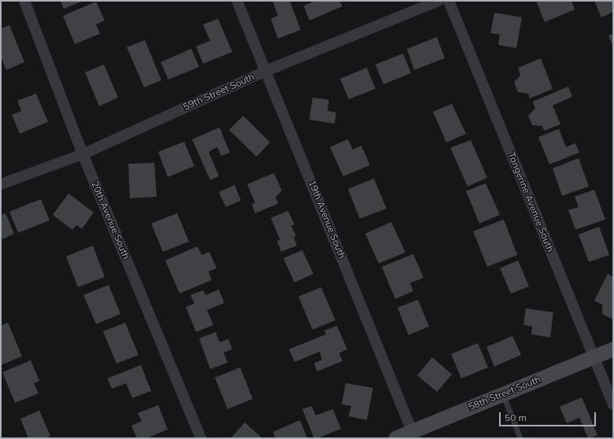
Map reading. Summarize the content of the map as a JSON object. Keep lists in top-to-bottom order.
{
  "streets": {
    "street": [
      "59th Street South",
      "Tangerine Avenue South",
      "19th Avenue South",
      "20th Avenue South",
      "58th Street South"
    ]
  },
  "crossings": [
    ["59th Street South", "19th Avenue South"],
    ["59th Street South", "20th Avenue South"],
    ["Tangerine Avenue South", "58th Street South"],
    ["19th Avenue South", "58th Street South"]
  ],
  "scale_bar": "50 m"
}
